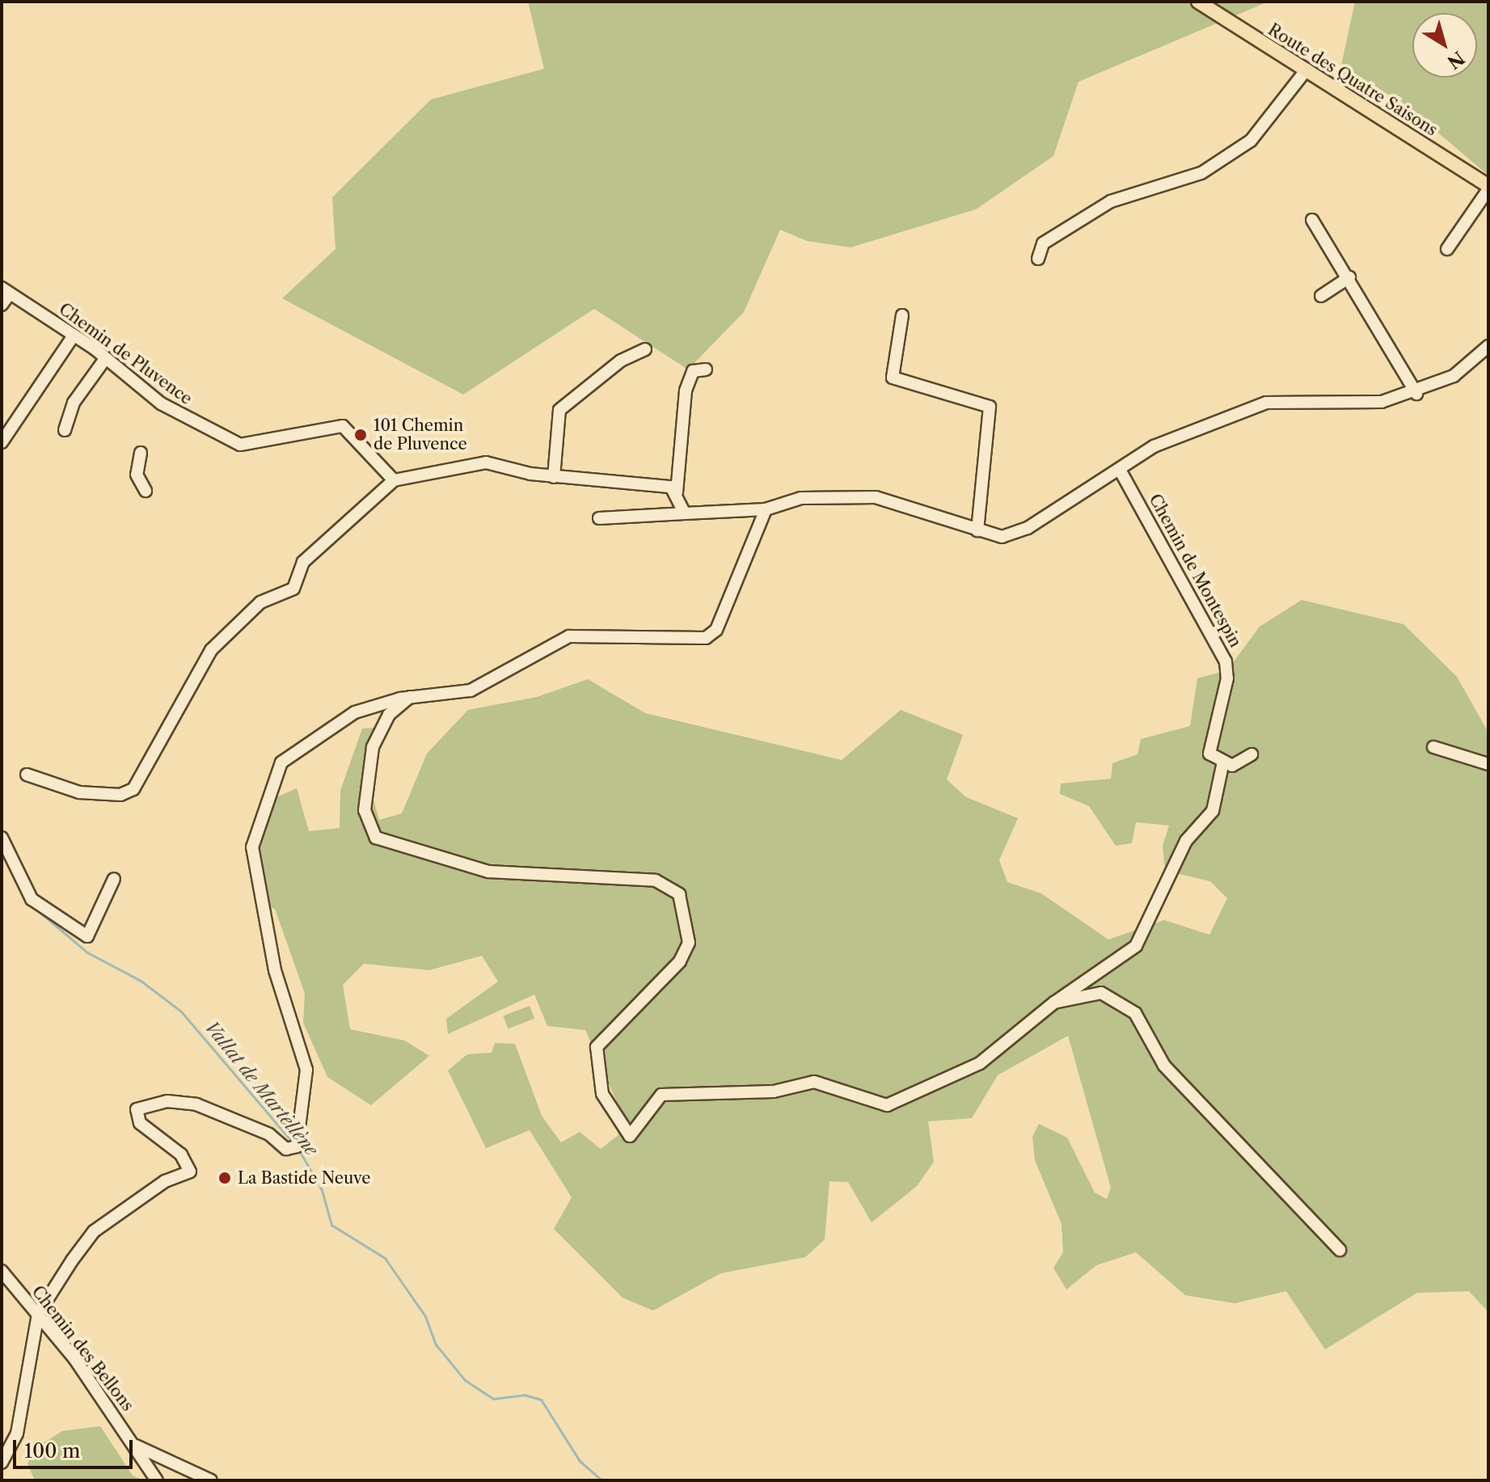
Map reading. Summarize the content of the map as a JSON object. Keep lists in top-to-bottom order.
{
  "streets": {
    "main road": ["Route des Quatre Saisons"],
    "street": ["Chemin de Pluvence", "Chemin de Montespin", "Chemin des Bellons"]
  },
  "water": ["Vallat de Martellène"],
  "places": ["101 Chemin de Pluvence", "La Bastide Neuve"],
  "scale_bar": "100 m",
  "north": "bottom right"
}
